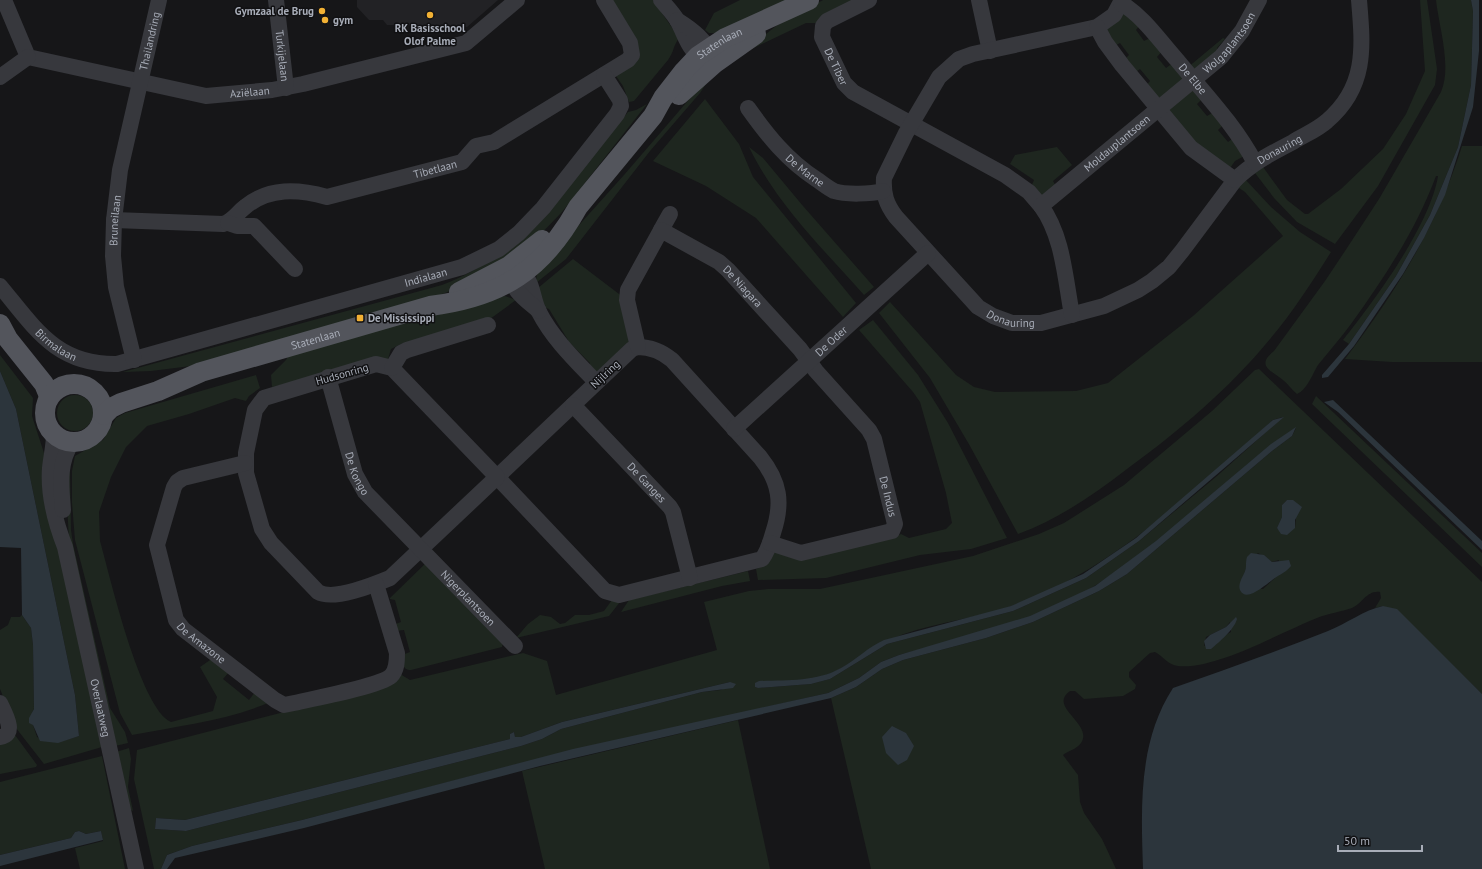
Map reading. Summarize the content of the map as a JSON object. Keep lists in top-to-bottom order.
{
  "streets": {
    "main road": ["Statenlaan"],
    "street": [
      "Thailandring",
      "Wolgaplantsoen",
      "Turkijelaan",
      "De Tiber",
      "De Elbe",
      "Aziëlaan",
      "Moldauplantsoen",
      "Donauring",
      "Tibetlaan",
      "De Marne",
      "Bruneilaan",
      "Indialaan",
      "De Niagara",
      "De Oder",
      "Birmalaan",
      "Hudsonring",
      "Nijlring",
      "De Kongo",
      "De Ganges",
      "De Indus",
      "Nigerplantsoen",
      "De Amazone",
      "Overlaatweg"
    ]
  },
  "crossings": [
    ["Thailandring", "Aziëlaan"],
    ["Thailandring", "Bruneilaan"],
    ["Wolgaplantsoen", "De Elbe"],
    ["Wolgaplantsoen", "Moldauplantsoen"],
    ["Statenlaan", "Overlaatweg"],
    ["Turkijelaan", "Aziëlaan"],
    ["De Tiber", "Donauring"],
    ["De Elbe", "Moldauplantsoen"],
    ["De Elbe", "Donauring"],
    ["Aziëlaan", "Bruneilaan"],
    ["Donauring", "De Marne"],
    ["Donauring", "De Oder"],
    ["Tibetlaan", "Indialaan"],
    ["Bruneilaan", "Indialaan"],
    ["Bruneilaan", "Birmalaan"],
    ["Indialaan", "Birmalaan"],
    ["De Niagara", "De Oder"],
    ["De Niagara", "De Indus"],
    ["De Oder", "De Indus"],
    ["Hudsonring", "Nijlring"],
    ["Hudsonring", "De Kongo"],
    ["Hudsonring", "Nigerplantsoen"],
    ["Hudsonring", "De Amazone"],
    ["Nijlring", "De Ganges"],
    ["De Kongo", "Nigerplantsoen"]
  ],
  "places": {
    "other": ["Gymzaal de Brug", "RK Basisschool Olof Palme", "gym"],
    "transit": ["De Mississippi"]
  },
  "scale_bar": "50 m"
}
